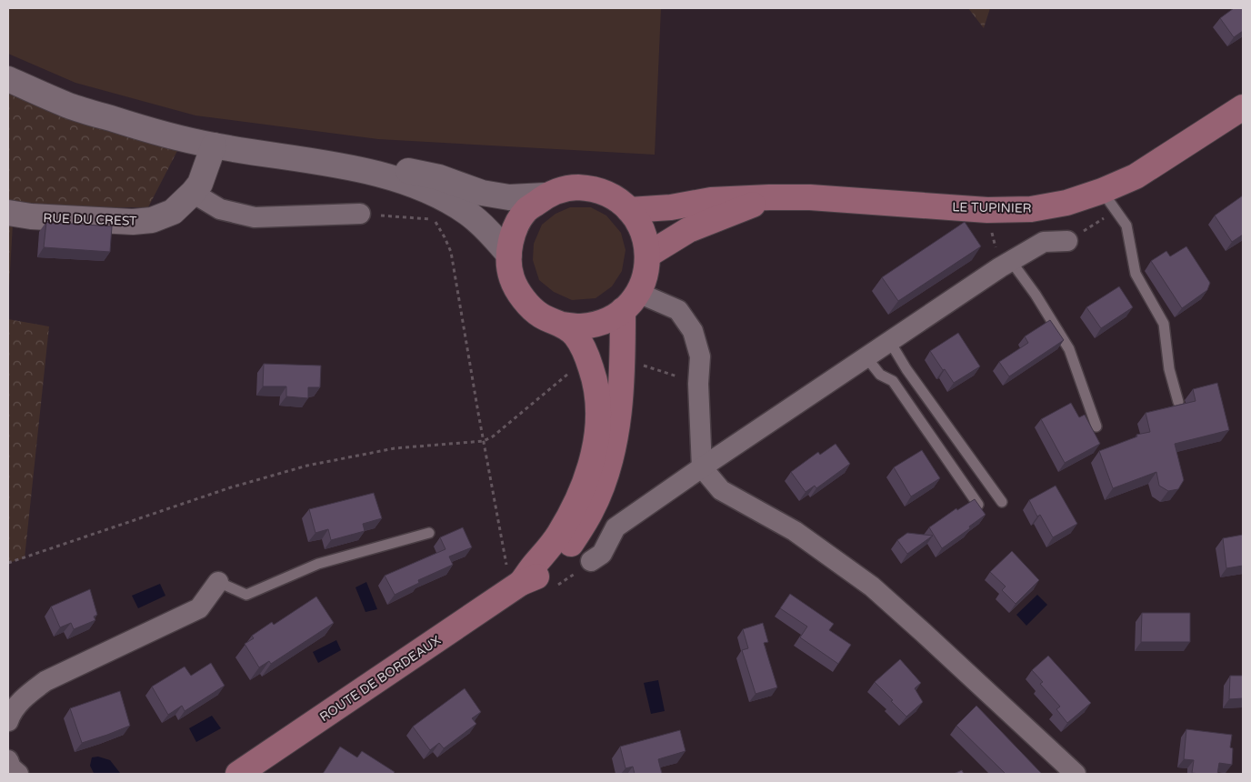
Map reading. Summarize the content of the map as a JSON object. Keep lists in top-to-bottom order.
{
  "streets": {
    "main road": ["LE TUPINIER", "ROUTE DE BORDEAUX"],
    "street": ["RUE DU CREST"]
  },
  "crossings": [
    ["LE TUPINIER", "ROUTE DE BORDEAUX"]
  ]
}
